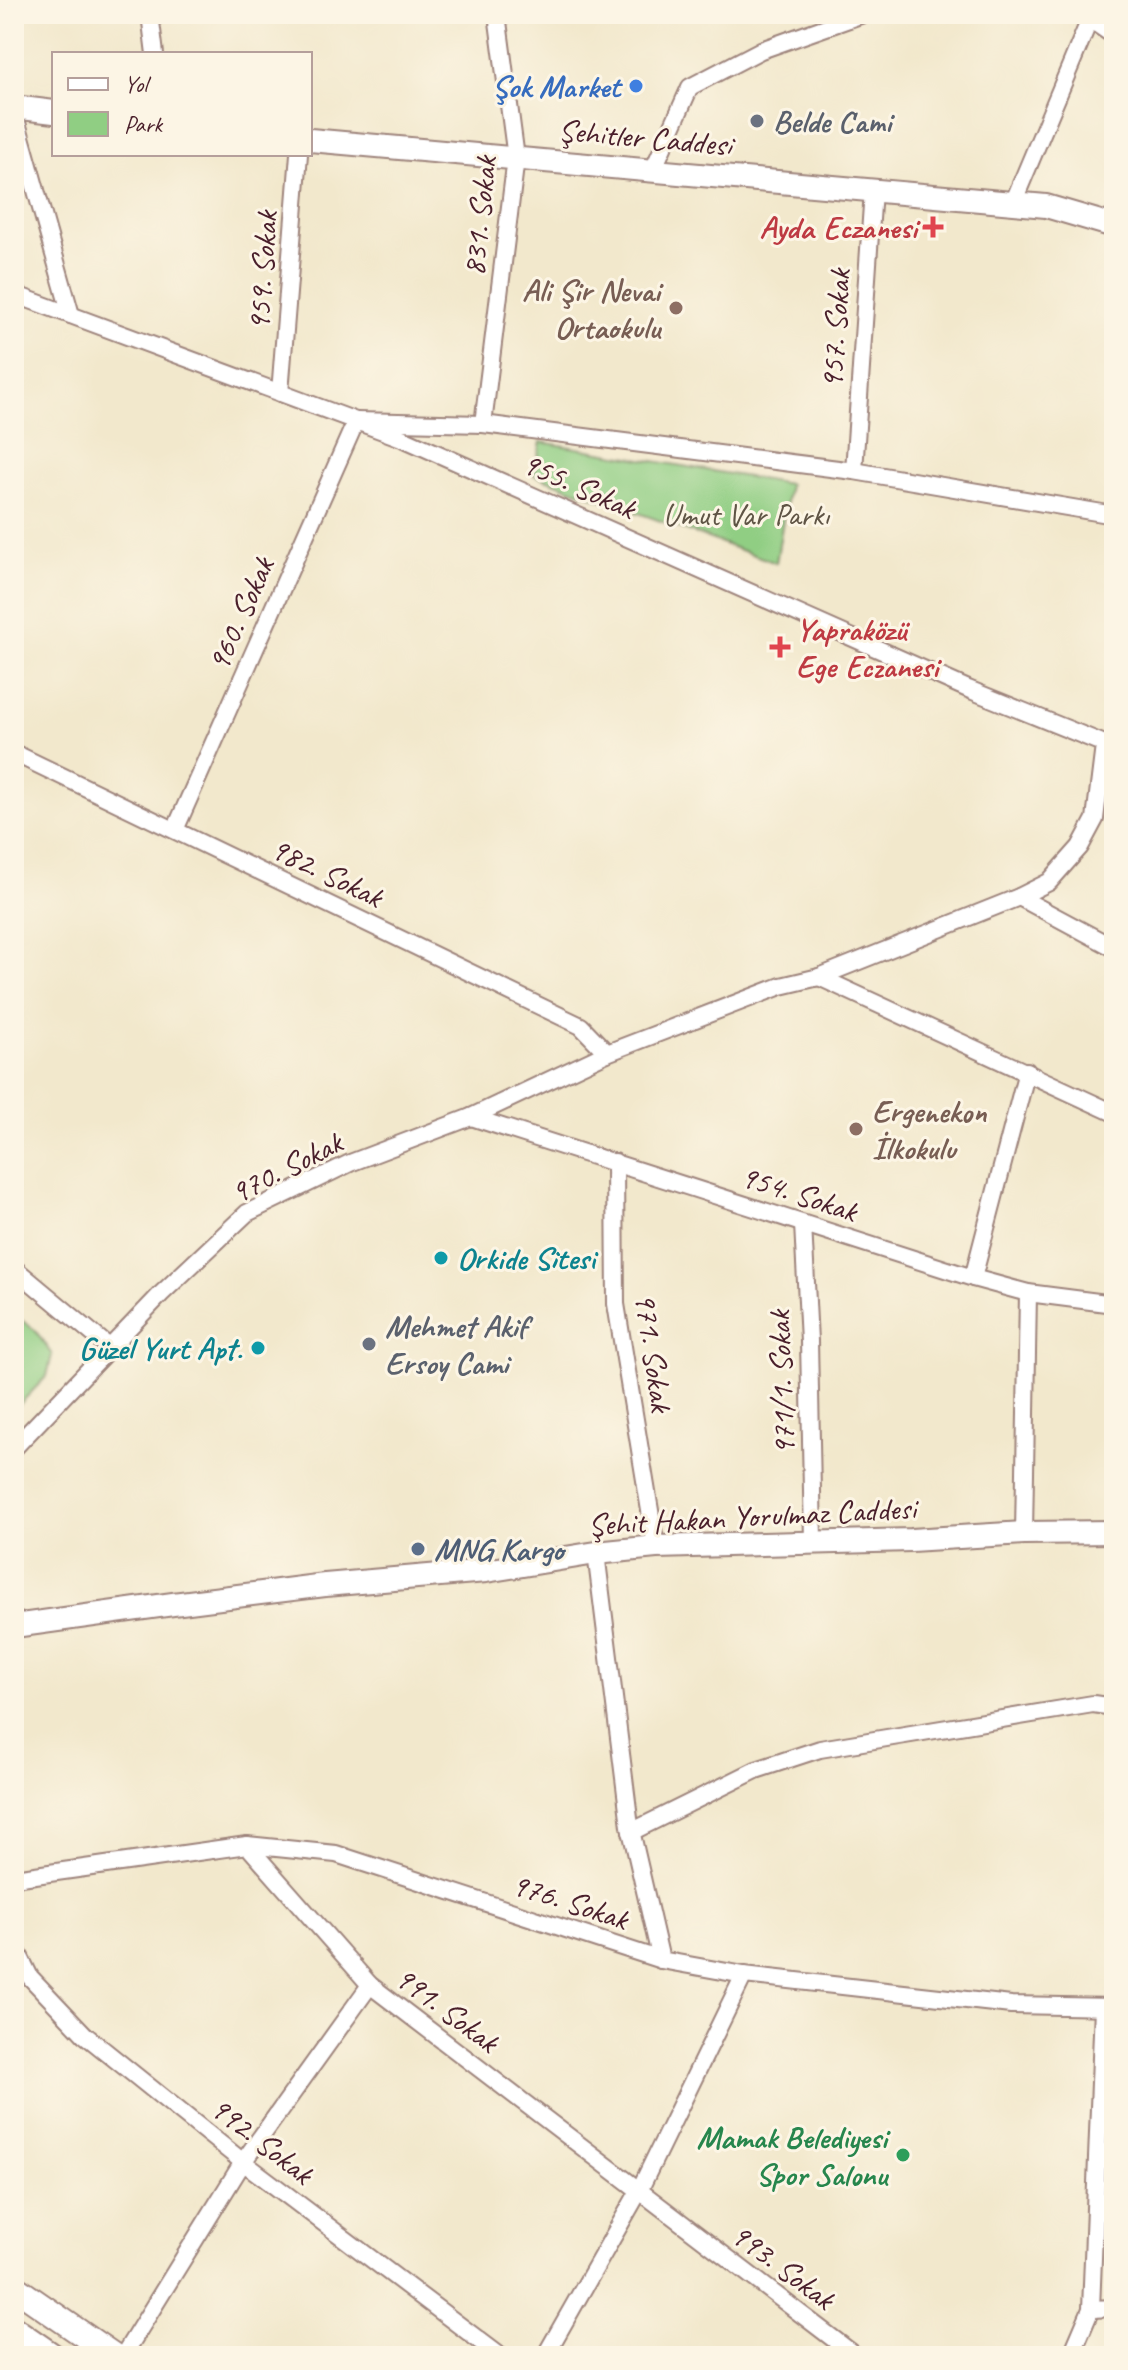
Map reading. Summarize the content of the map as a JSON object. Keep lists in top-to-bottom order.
{
  "streets": {
    "street": [
      "Şehitler Caddesi",
      "831. Sokak",
      "959. Sokak",
      "957. Sokak",
      "955. Sokak",
      "960. Sokak",
      "982. Sokak",
      "970. Sokak",
      "954. Sokak",
      "971. Sokak",
      "971/1. Sokak",
      "Şehit Hakan Yorulmaz Caddesi",
      "976. Sokak",
      "991. Sokak",
      "992. Sokak",
      "993. Sokak"
    ]
  },
  "crossings": [
    ["Şehitler Caddesi", "831. Sokak"],
    ["Şehitler Caddesi", "957. Sokak"],
    ["959. Sokak", "955. Sokak"],
    ["955. Sokak", "960. Sokak"],
    ["955. Sokak", "970. Sokak"],
    ["960. Sokak", "982. Sokak"],
    ["982. Sokak", "970. Sokak"],
    ["970. Sokak", "954. Sokak"],
    ["954. Sokak", "971. Sokak"],
    ["954. Sokak", "971/1. Sokak"],
    ["971. Sokak", "Şehit Hakan Yorulmaz Caddesi"],
    ["971/1. Sokak", "Şehit Hakan Yorulmaz Caddesi"],
    ["976. Sokak", "991. Sokak"],
    ["991. Sokak", "993. Sokak"]
  ],
  "parks": ["Umut Var Parkı"],
  "places": {
    "other": [
      "Şok Market",
      "Belde Cami",
      "Ali Şir Nevai Ortaokulu",
      "Ergenekon İlkokulu",
      "Orkide Sitesi",
      "Mehmet Akif Ersoy Cami",
      "Güzel Yurt Apt.",
      "MNG Kargo",
      "Mamak Belediyesi Spor Salonu"
    ],
    "health": ["Ayda Eczanesi", "Yapraközü Ege Eczanesi"]
  },
  "legend": ["Yol", "Park"]
}
